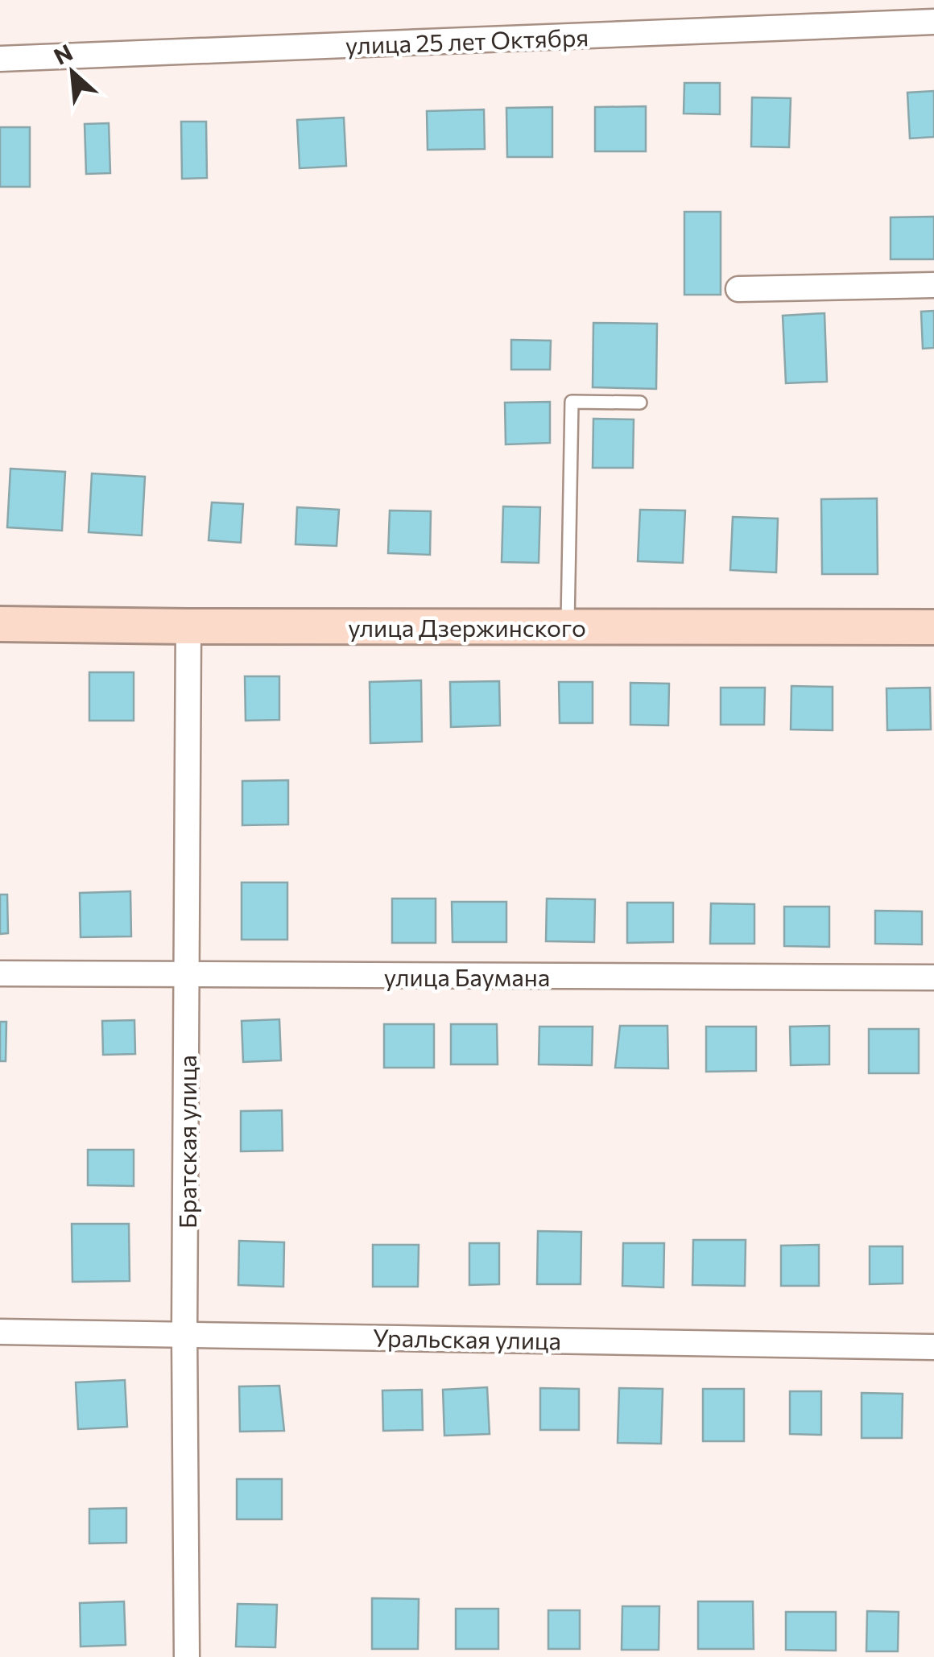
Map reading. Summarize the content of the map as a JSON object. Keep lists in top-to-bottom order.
{
  "streets": {
    "street": [
      "улица 25 лет Октября",
      "улица Дзержинского",
      "улица Баумана",
      "Братская улица",
      "Уральская улица"
    ]
  },
  "crossings": [
    ["улица Дзержинского", "Братская улица"],
    ["улица Баумана", "Братская улица"],
    ["Братская улица", "Уральская улица"]
  ],
  "north": "top left"
}
